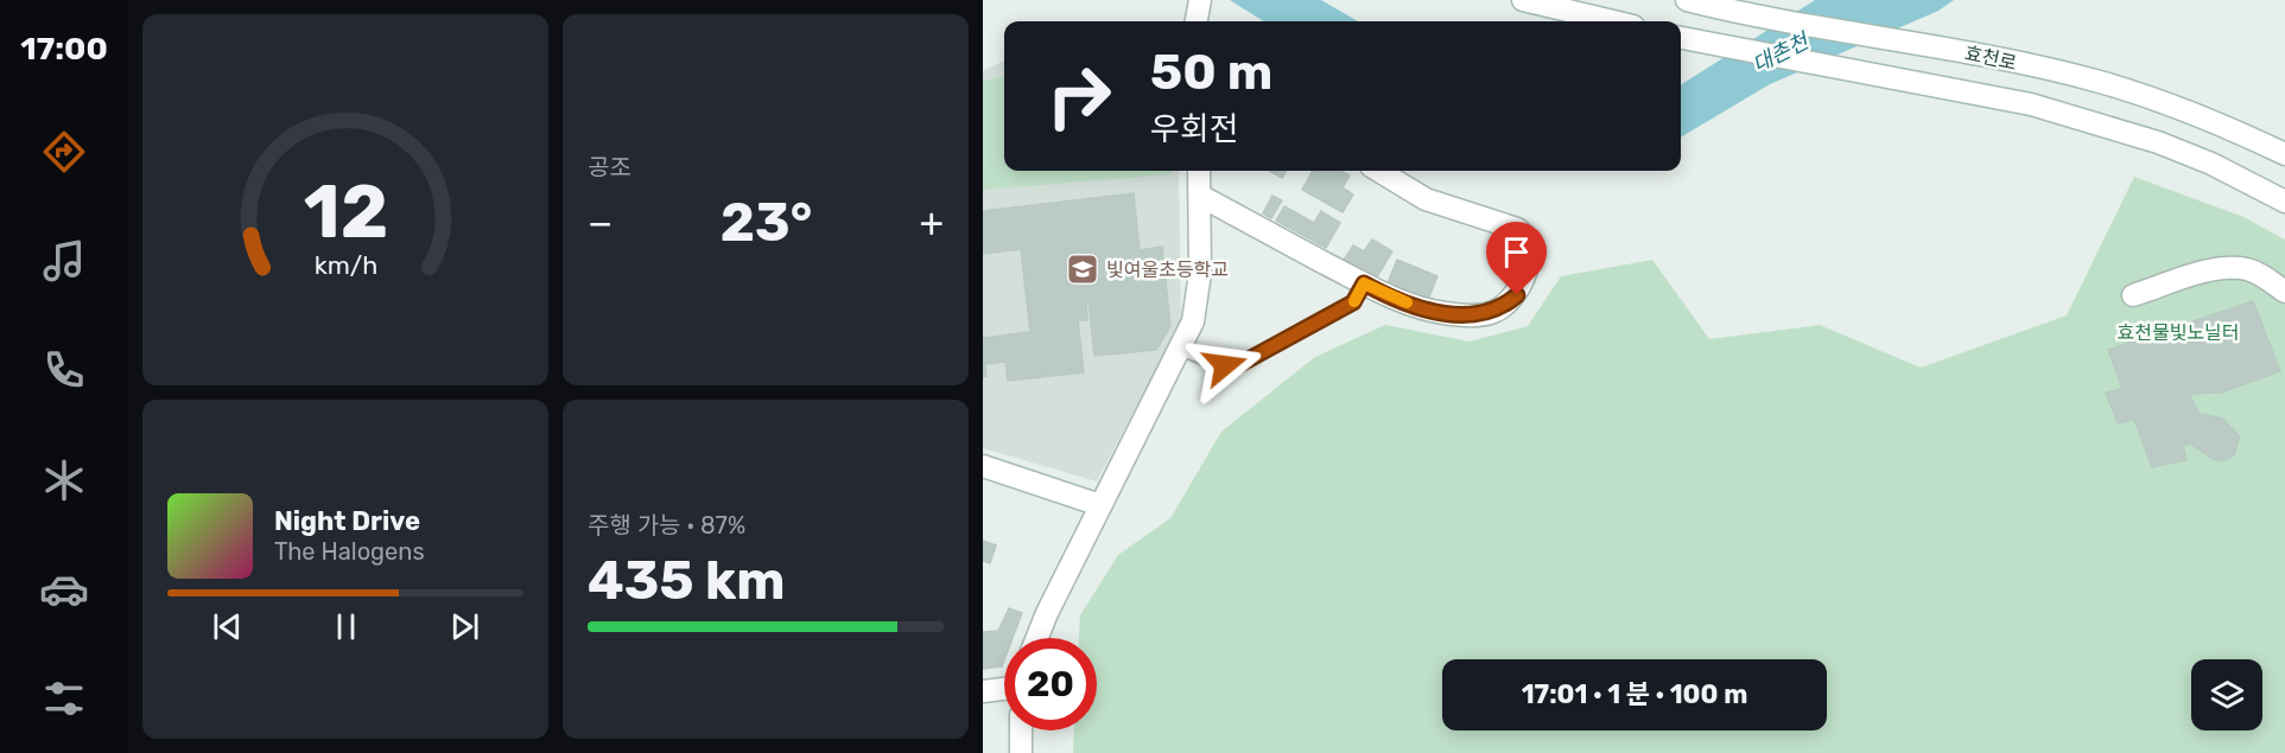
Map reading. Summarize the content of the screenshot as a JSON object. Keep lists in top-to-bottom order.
{
  "streets": {
    "street": ["효천로"]
  },
  "water": ["대촌천"],
  "parks": ["효천물빛노닐터"],
  "places": {
    "school or university": ["빛여울초등학교"]
  },
  "page": {
    "tabs": "17:00",
    "tile": [
      "공조",
      ["주행 가능 · 87%", "435 km"]
    ],
    "turn": ["50 m", "우회전"],
    "heat": ["−", "23°", "+"],
    "song": ["Night Drive", "The Halogens"],
    "limit": "20",
    "trip": "17:01 · 1 분 · 100 m",
    "gauge": ["12", "km/h"]
  }
}
